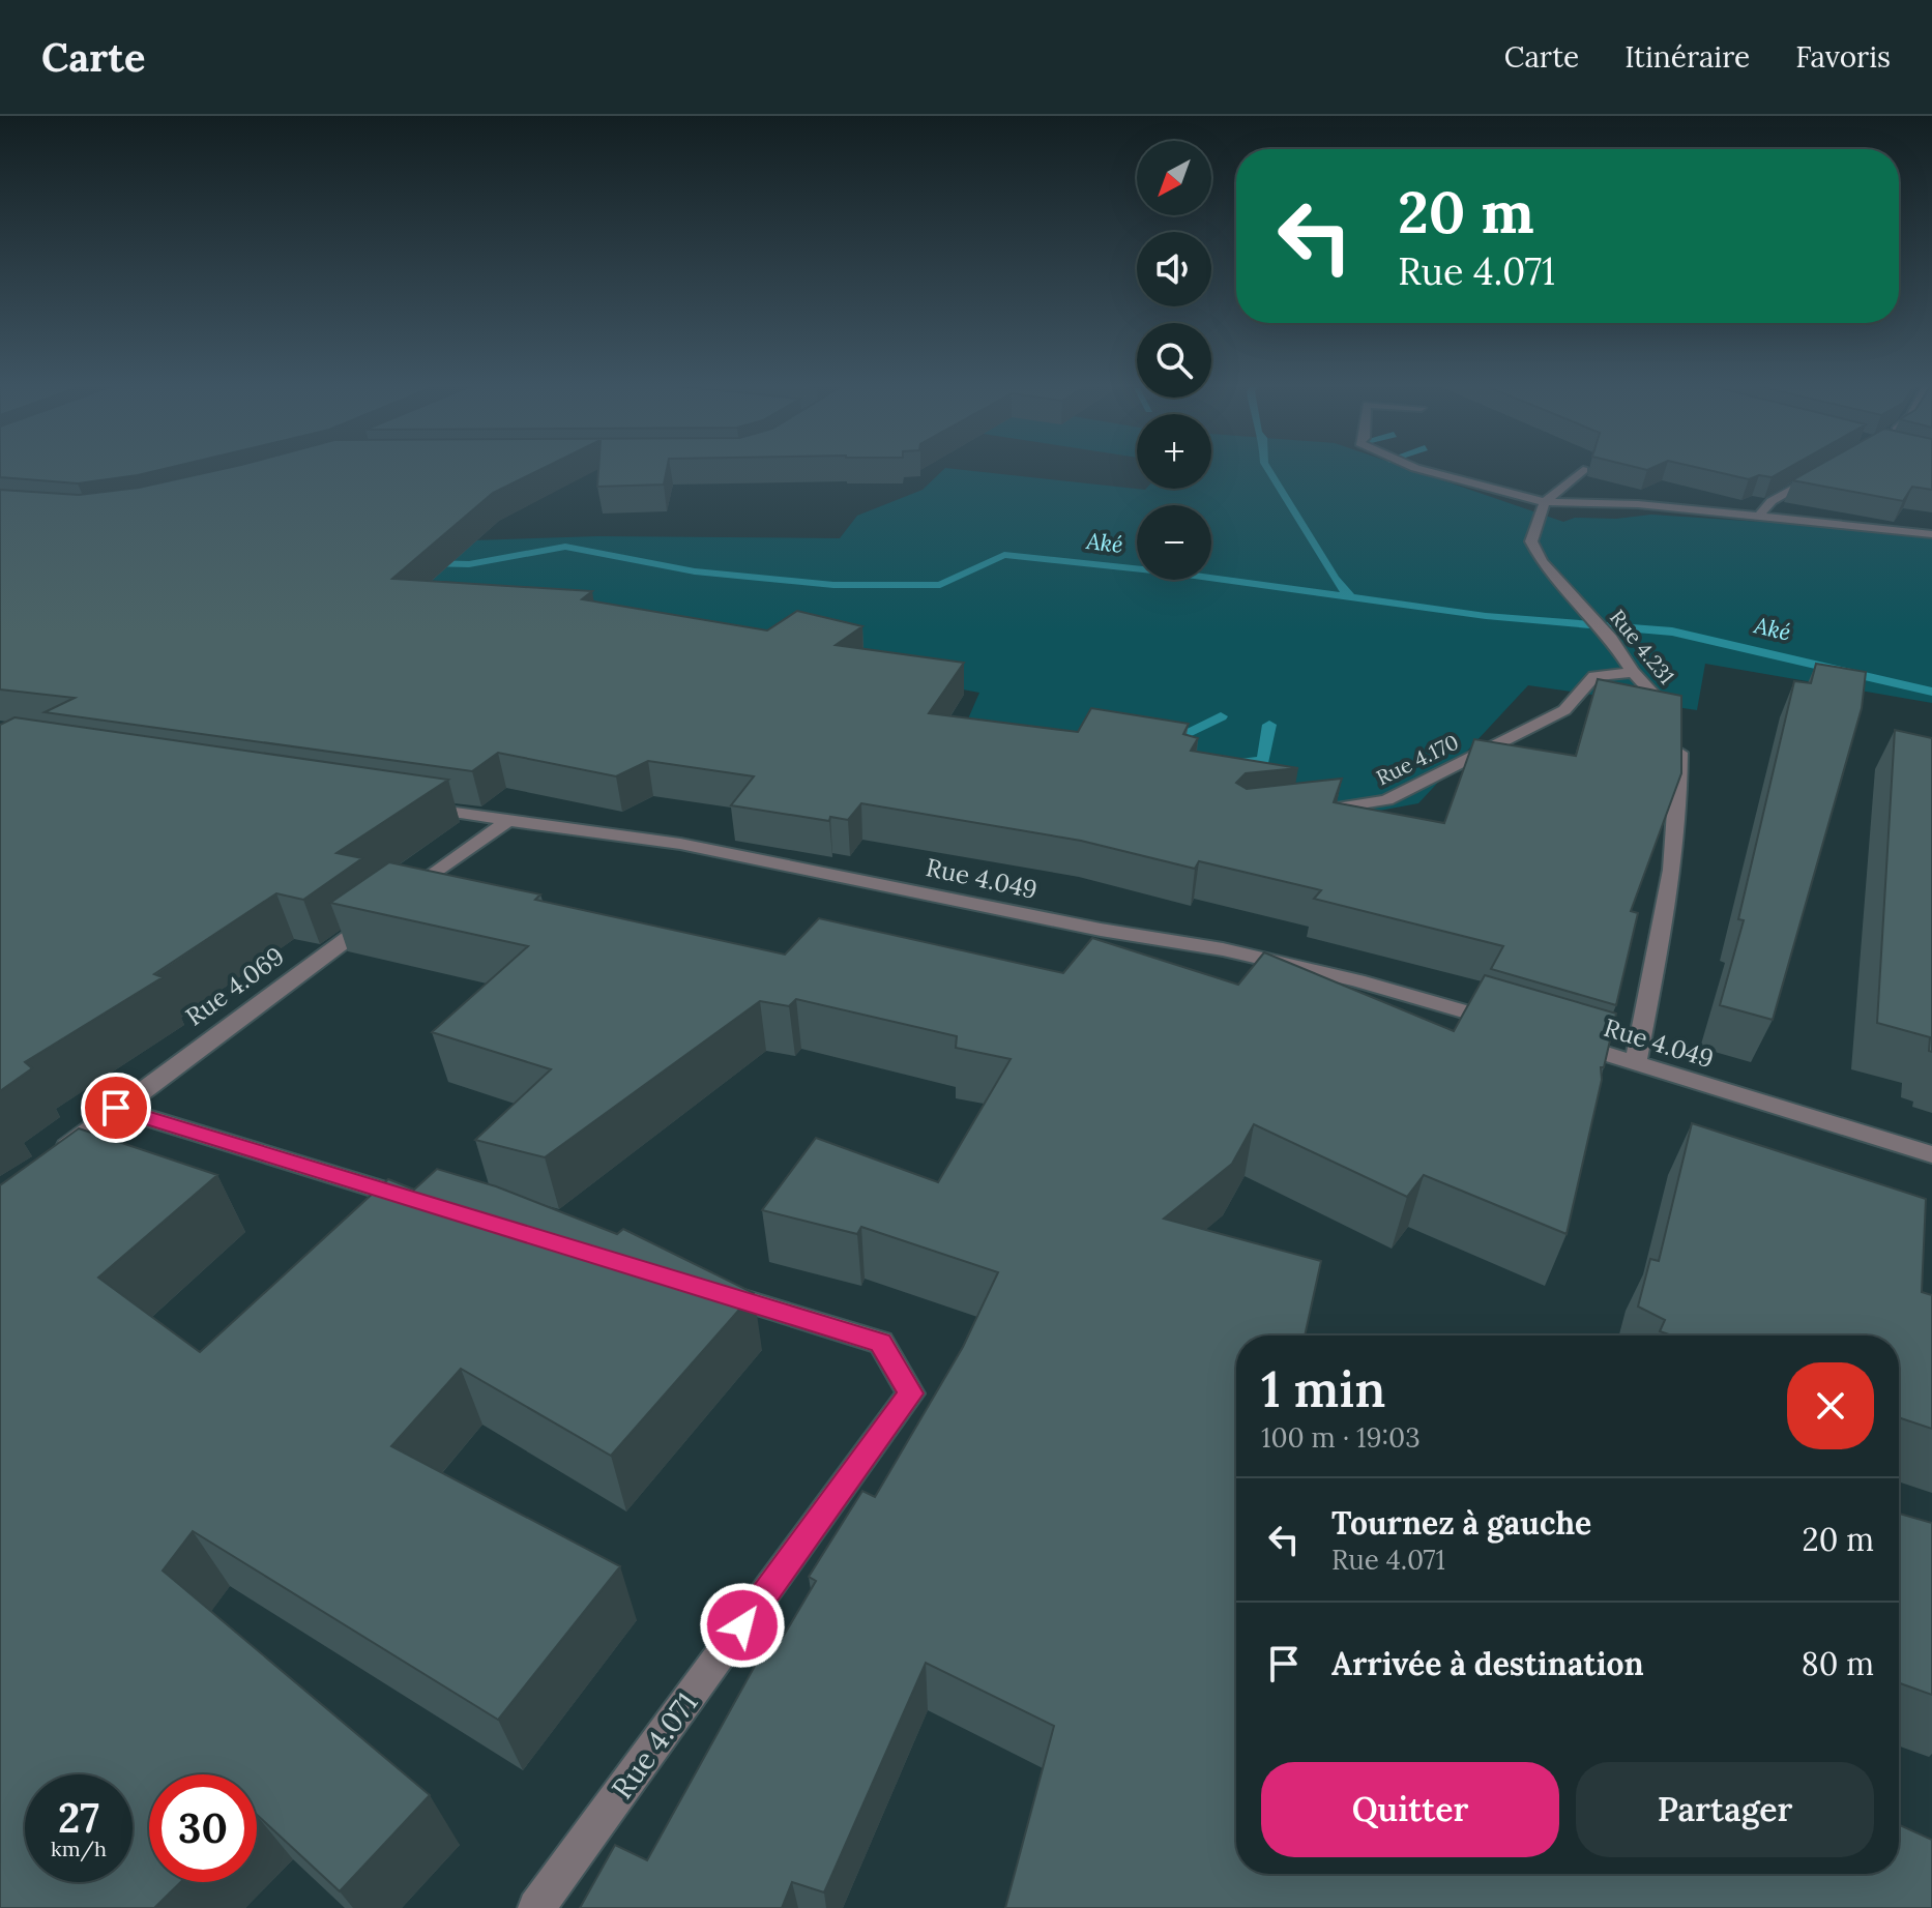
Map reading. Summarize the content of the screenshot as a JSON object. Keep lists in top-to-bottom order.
{
  "streets": {
    "street": [
      "Rue 4.231",
      "Rue 4.170",
      "Rue 4.049",
      "Rue 4.069",
      "Rue 4.071"
    ]
  },
  "crossings": [
    ["Rue 4.231", "Rue 4.170"],
    ["Rue 4.231", "Rue 4.049"],
    ["Rue 4.049", "Rue 4.069"]
  ],
  "water": ["Aké"],
  "north": "bottom left",
  "page": {
    "header": "Carte",
    "nav": ["Carte", "Itinéraire", "Favoris"],
    "map_buttons": ["+", "−"],
    "turn": ["20 m", "Rue 4.071"],
    "heading": ["1 min", "100 m · 19:03"],
    "list": [
      {
        "name": "Tournez à gauche",
        "note": "Rue 4.071",
        "value": "20 m"
      },
      {
        "name": "Arrivée à destination",
        "value": "80 m"
      }
    ],
    "buttons": ["Quitter", "Partager"],
    "speed": "27 km/h",
    "limit": "30"
  }
}
